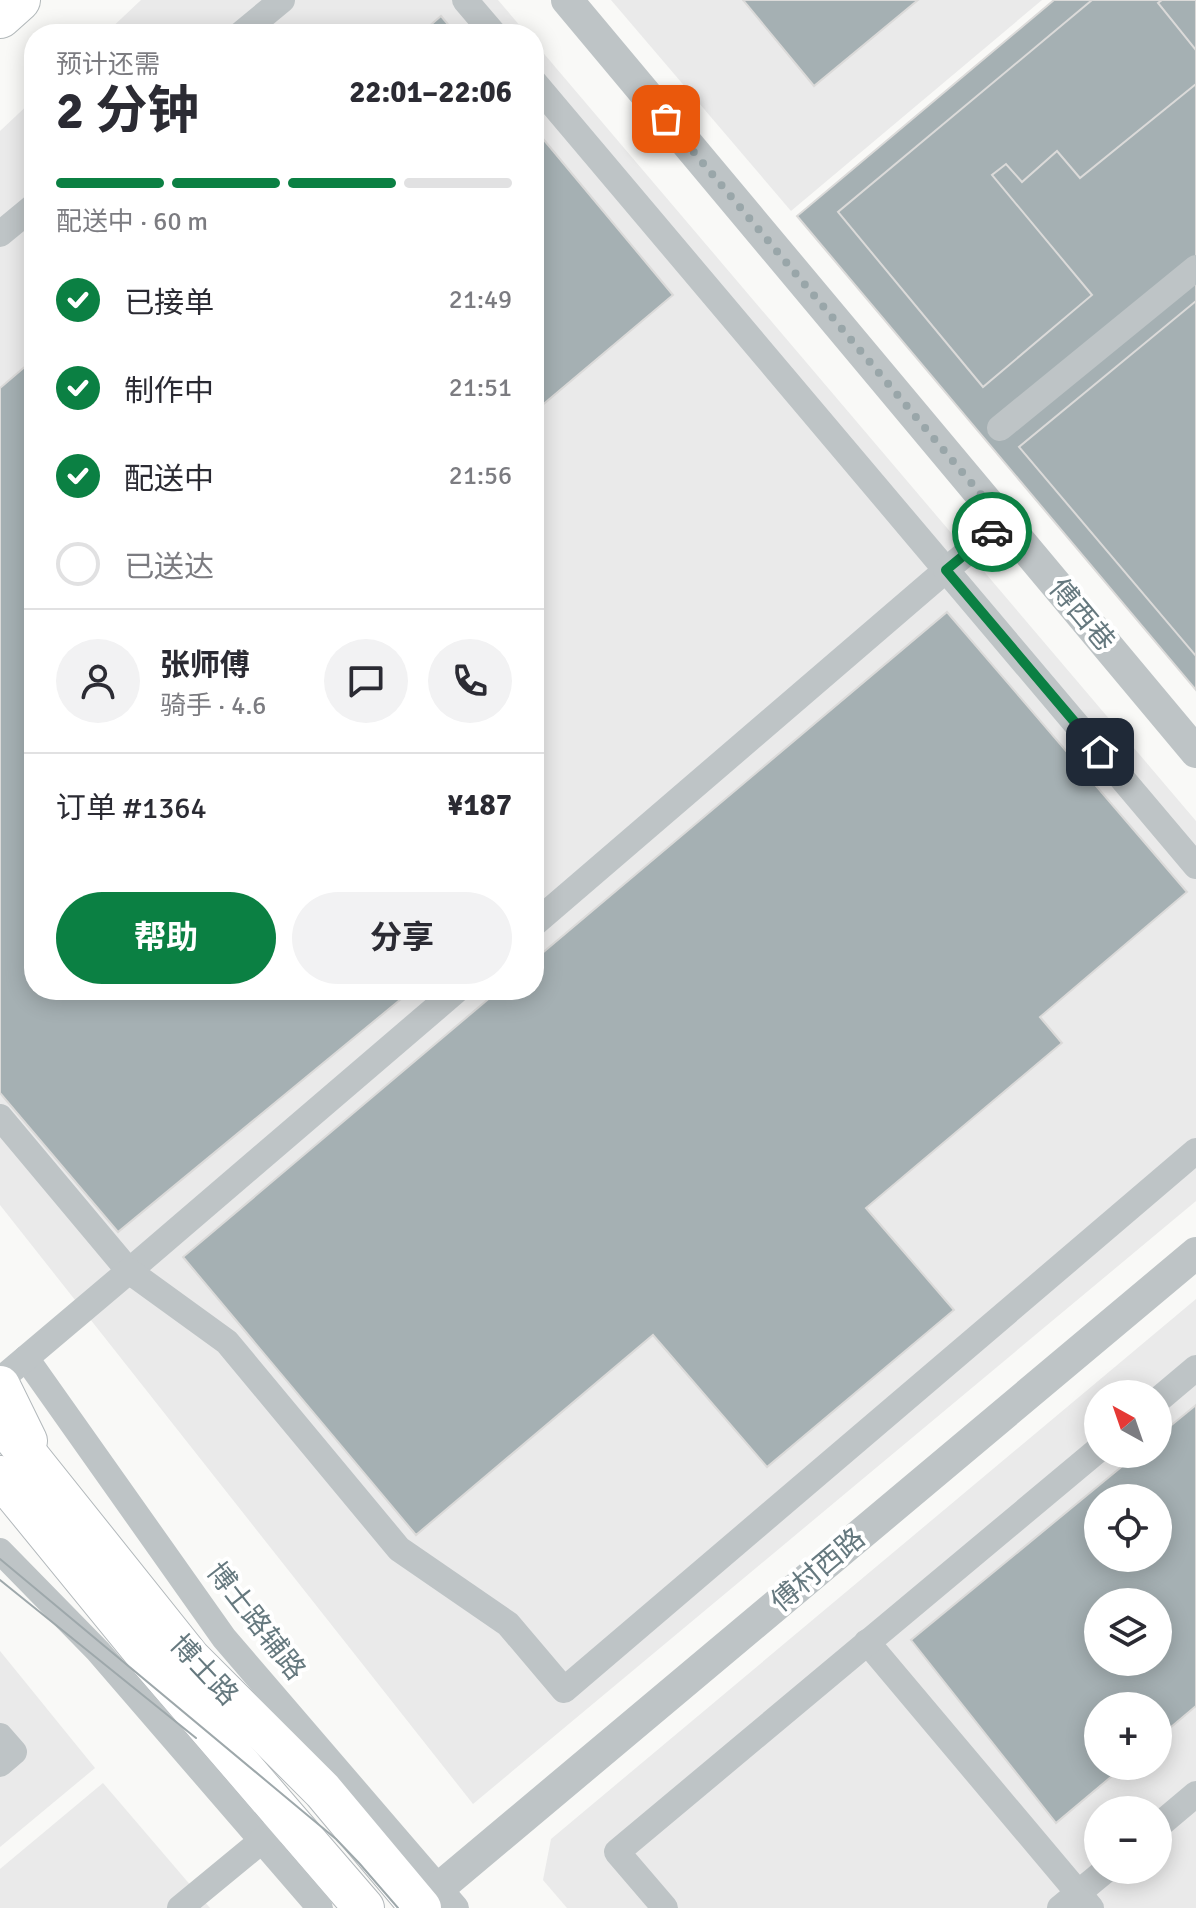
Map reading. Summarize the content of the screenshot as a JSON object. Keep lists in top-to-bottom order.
{
  "streets": {
    "main road": ["博士路"],
    "street": ["傅西巷", "傅村西路", "博士路辅路"]
  },
  "crossings": [
    ["傅村西路", "博士路辅路"],
    ["傅村西路", "博士路"],
    ["博士路辅路", "博士路"]
  ],
  "north": "top left",
  "page": {
    "heading": ["2 分钟", "预计还需", "22:01–22:06"],
    "panel": [
      "张师傅",
      "骑手 · 4.6",
      "订单 #1364",
      "¥187"
    ],
    "bar": "配送中 · 60 m",
    "list": [
      ["已接单", "21:49"],
      ["制作中", "21:51"],
      ["配送中", "21:56"],
      "已送达"
    ],
    "buttons": ["帮助", "分享"],
    "map_buttons": ["+", "−"]
  }
}
